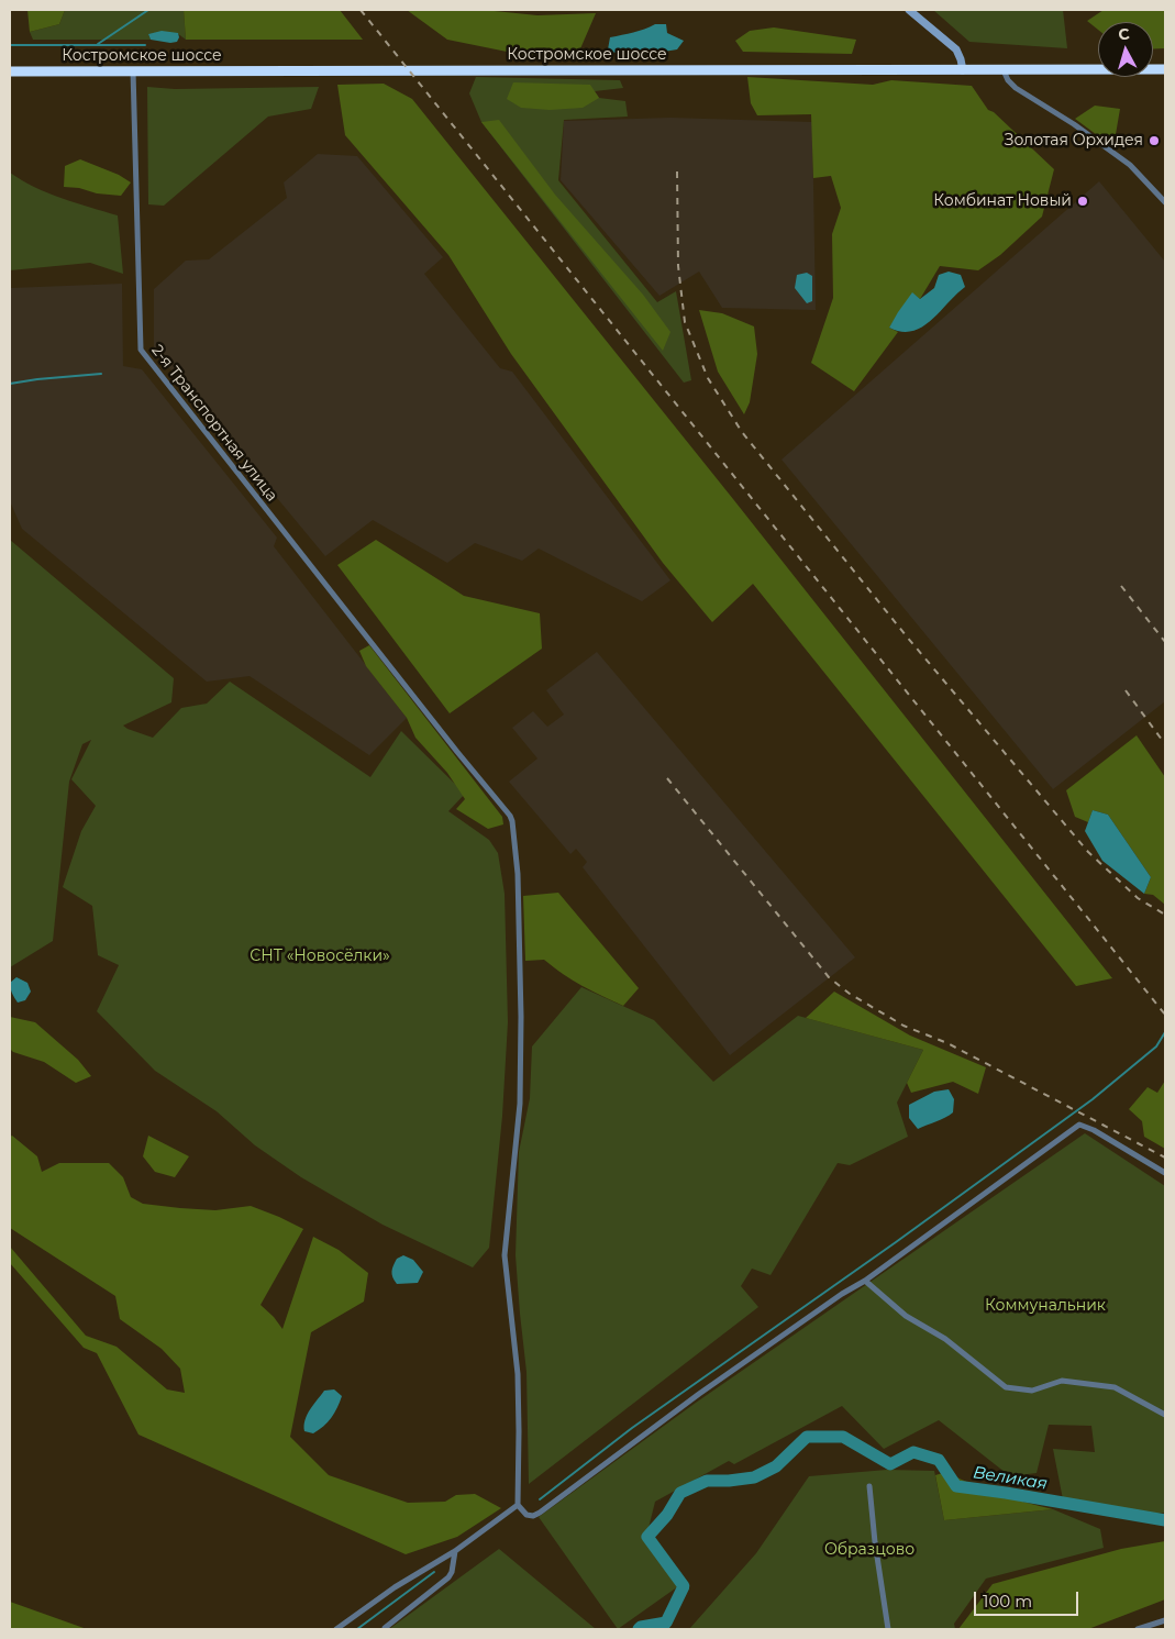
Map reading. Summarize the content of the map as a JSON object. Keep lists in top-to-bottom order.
{
  "streets": {
    "highway": ["Костромское шоссе"],
    "street": ["2-я Транспортная улица"]
  },
  "crossings": [
    ["Костромское шоссе", "2-я Транспортная улица"]
  ],
  "water": ["Великая"],
  "parks": ["СНТ «Новосёлки»", "Коммунальник", "Образцово"],
  "places": ["Золотая Орхидея", "Комбинат Новый"],
  "scale_bar": "100 m",
  "north": "top"
}
